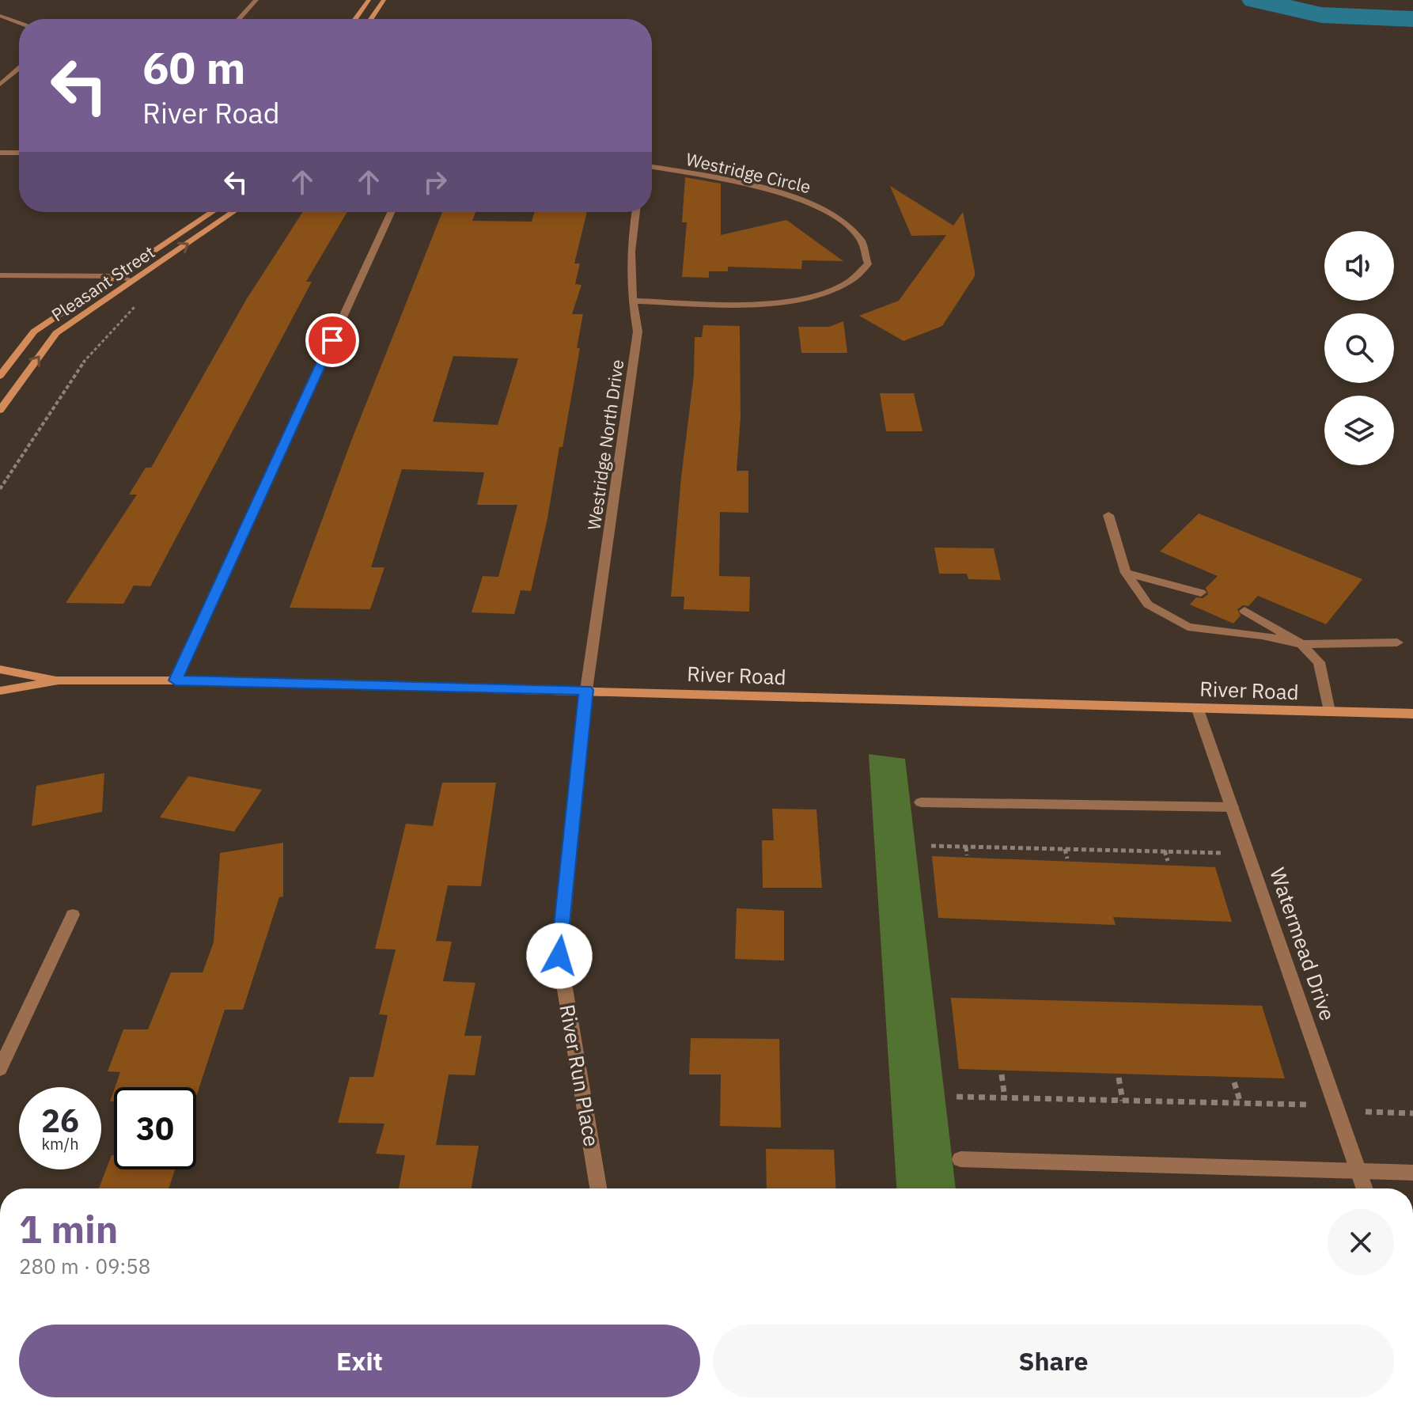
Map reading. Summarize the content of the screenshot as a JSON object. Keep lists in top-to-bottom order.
{
  "streets": {
    "main road": ["Pleasant Street", "River Road"],
    "street": [
      "Westridge Circle",
      "Westridge North Drive",
      "Watermead Drive",
      "River Run Place"
    ]
  },
  "crossings": [
    ["Westridge Circle", "Westridge North Drive"],
    ["Westridge North Drive", "River Road"],
    ["Westridge North Drive", "River Run Place"],
    ["River Road", "Watermead Drive"],
    ["River Road", "River Run Place"]
  ],
  "page": {
    "turn": ["60 m", "River Road"],
    "speed": "26 km/h",
    "limit": "30",
    "heading": ["1 min", "280 m · 09:58"],
    "buttons": ["Exit", "Share"]
  }
}
